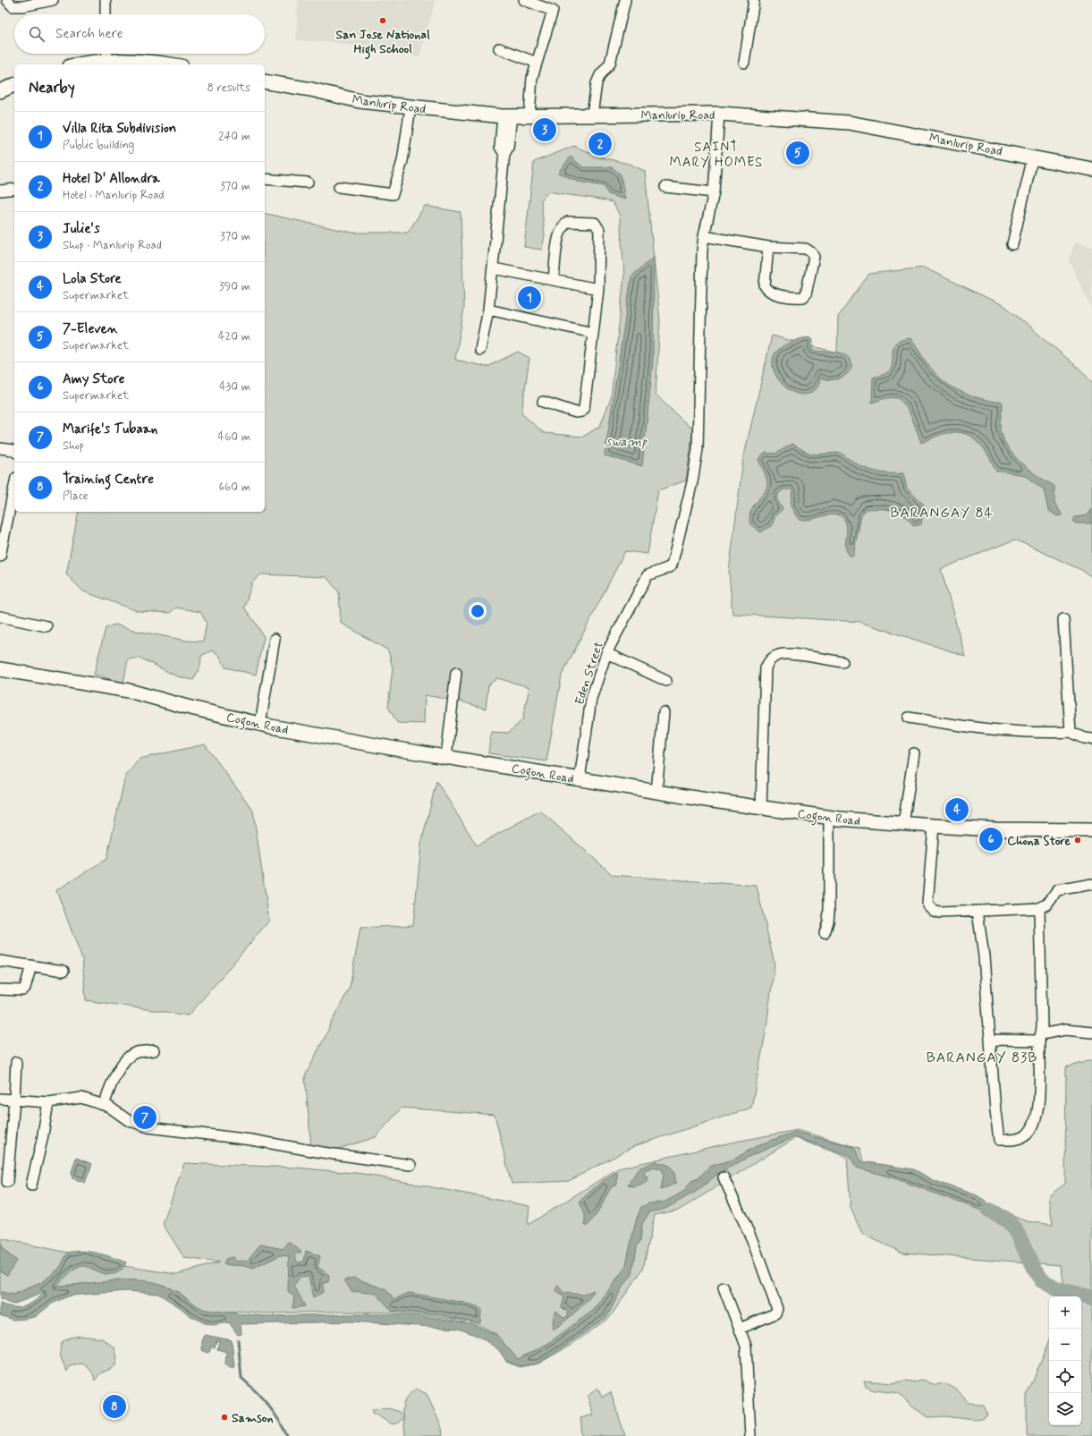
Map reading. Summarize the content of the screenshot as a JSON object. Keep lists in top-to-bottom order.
{
  "streets": {
    "street": ["Manlurip Road", "Eden Street", "Cogon Road"]
  },
  "crossings": [
    ["Eden Street", "Cogon Road"]
  ],
  "districts": ["SAINT MARY HOMES", "BARANGAY 84", "BARANGAY 83B"],
  "water": ["swamp"],
  "places": ["San Jose National High School", "Chona Store", "Samson"],
  "page": {
    "search": "Search here",
    "heading": ["Nearby", "8 results"],
    "list": [
      {
        "mark": "1",
        "name": "Villa Rita Subdivision",
        "note": "Public building",
        "value": "240 m"
      },
      {
        "mark": "2",
        "name": "Hotel D' Allondra",
        "note": "Hotel · Manlurip Road",
        "value": "370 m"
      },
      {
        "mark": "3",
        "name": "Julie's",
        "note": "Shop · Manlurip Road",
        "value": "370 m"
      },
      {
        "mark": "4",
        "name": "Lola Store",
        "note": "Supermarket",
        "value": "390 m"
      },
      {
        "mark": "5",
        "name": "7-Eleven",
        "note": "Supermarket",
        "value": "420 m"
      },
      {
        "mark": "6",
        "name": "Amy Store",
        "note": "Supermarket",
        "value": "430 m"
      },
      {
        "mark": "7",
        "name": "Marife's Tubaan",
        "note": "Shop",
        "value": "460 m"
      },
      {
        "mark": "8",
        "name": "Training Centre",
        "note": "Place",
        "value": "660 m"
      }
    ],
    "pins": [
      "3",
      "2",
      "5",
      "1",
      "4",
      "6",
      "7",
      "8"
    ],
    "map_buttons": ["+", "−"]
  }
}
